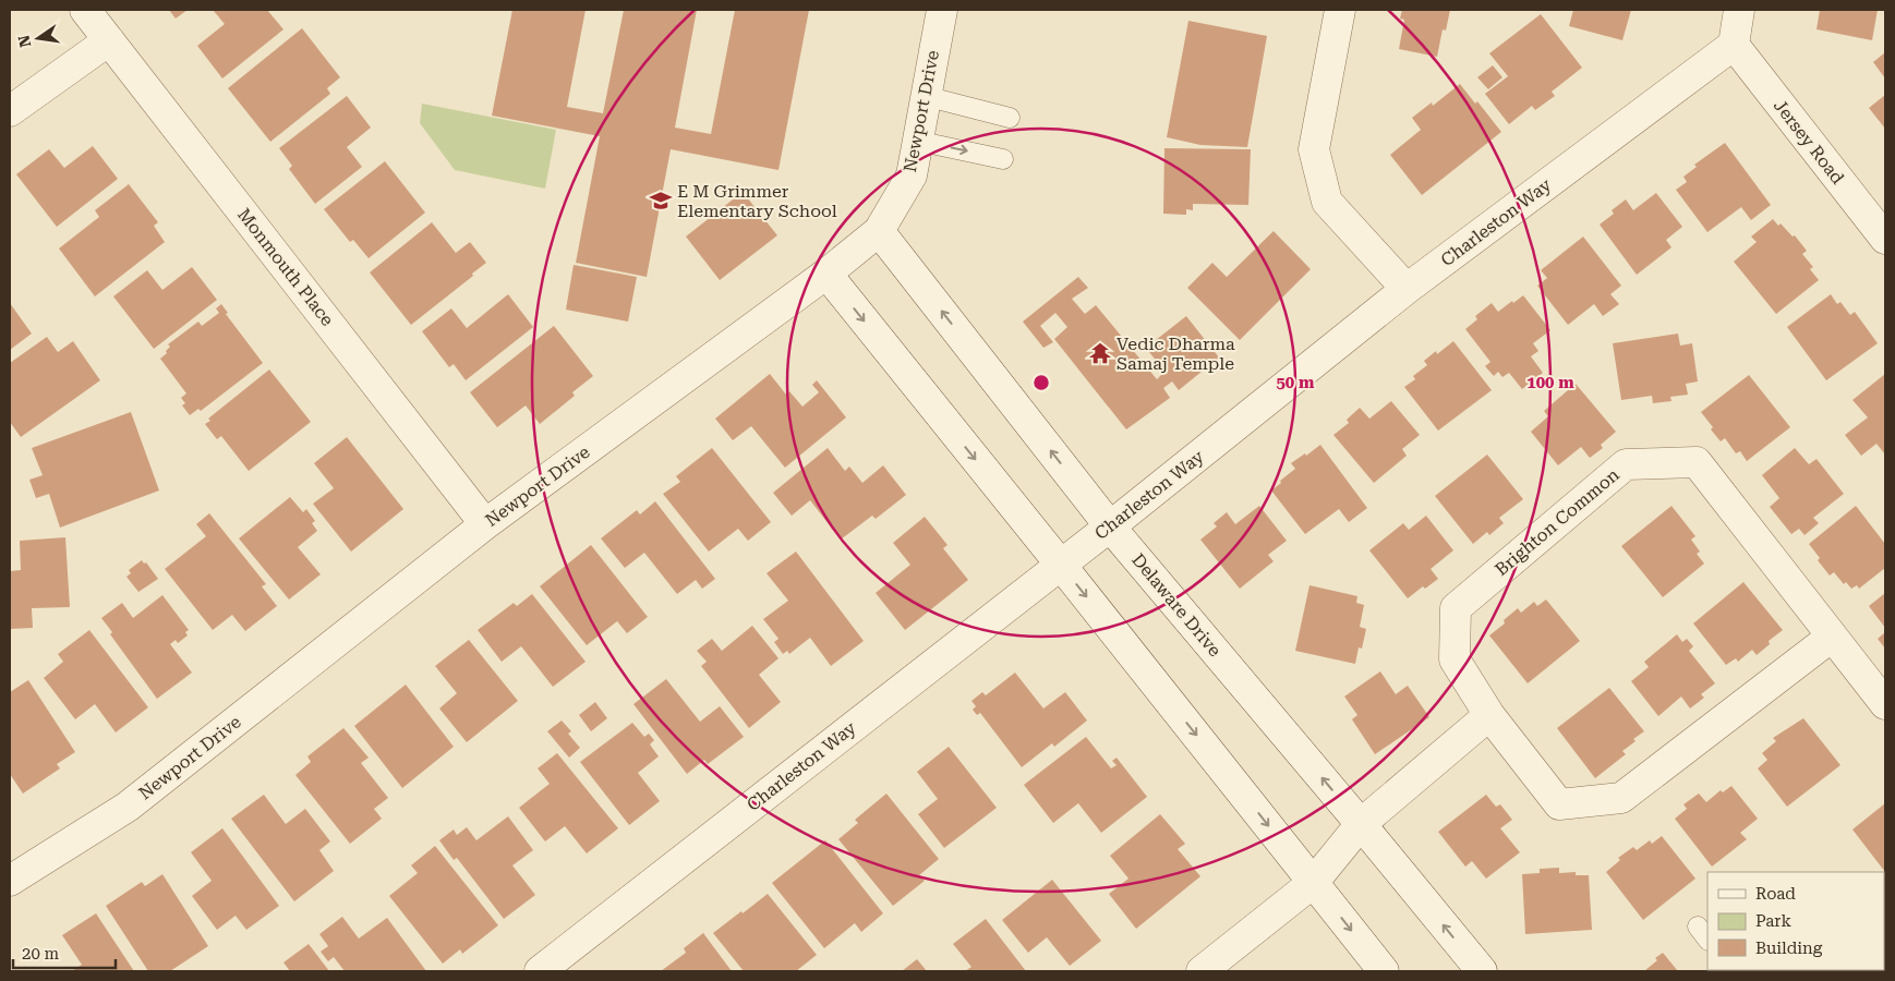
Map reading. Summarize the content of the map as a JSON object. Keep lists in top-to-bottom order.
{
  "streets": {
    "street": [
      "Newport Drive",
      "Jersey Road",
      "Charleston Way",
      "Monmouth Place",
      "Brighton Common",
      "Delaware Drive"
    ]
  },
  "crossings": [
    ["Newport Drive", "Monmouth Place"],
    ["Newport Drive", "Delaware Drive"],
    ["Jersey Road", "Charleston Way"],
    ["Charleston Way", "Delaware Drive"]
  ],
  "places": {
    "school or university": ["E M Grimmer Elementary School"],
    "temple": ["Vedic Dharma Samaj Temple"]
  },
  "legend": ["Road", "Park", "Building"],
  "scale_bar": "20 m",
  "north": "left",
  "rings": ["50 m", "100 m"]
}
